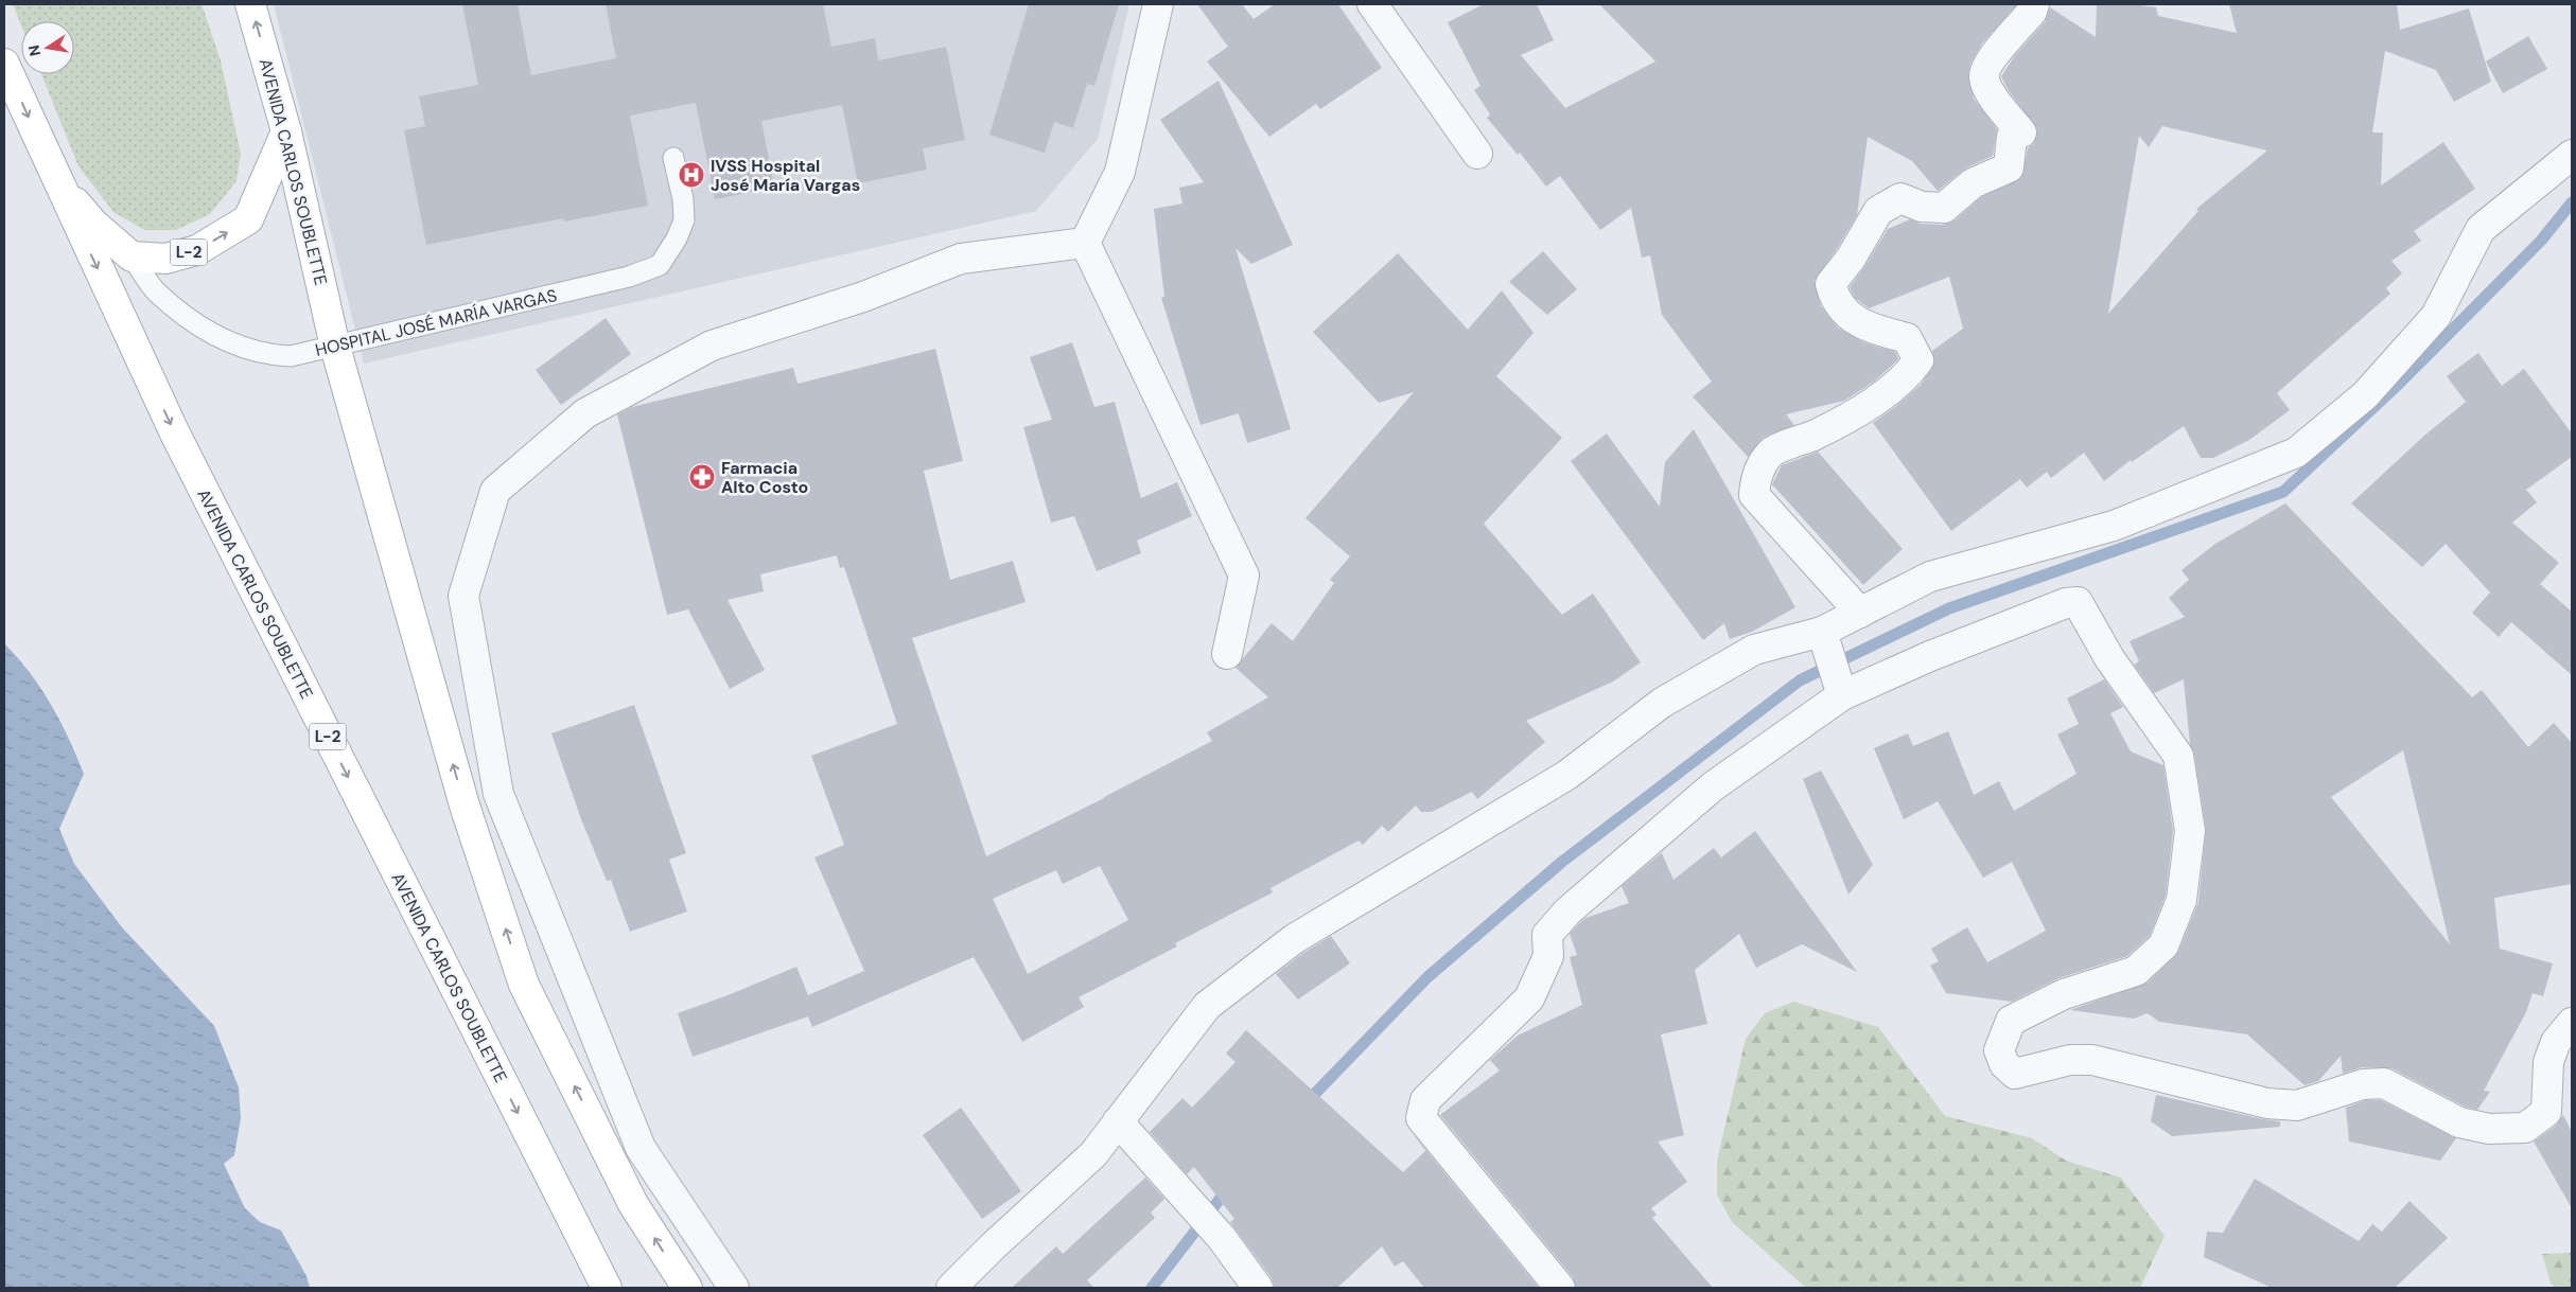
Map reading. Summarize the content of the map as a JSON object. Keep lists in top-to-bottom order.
{
  "streets": {
    "main road": ["AVENIDA CARLOS SOUBLETTE", "L-2"],
    "lane": ["HOSPITAL JOSÉ MARÍA VARGAS"]
  },
  "crossings": [
    ["AVENIDA CARLOS SOUBLETTE", "L-2"],
    ["AVENIDA CARLOS SOUBLETTE", "HOSPITAL JOSÉ MARÍA VARGAS"],
    ["L-2", "HOSPITAL JOSÉ MARÍA VARGAS"]
  ],
  "places": {
    "hospital": ["IVSS Hospital José María Vargas"],
    "pharmacy": ["Farmacia Alto Costo"]
  },
  "north": "left"
}
